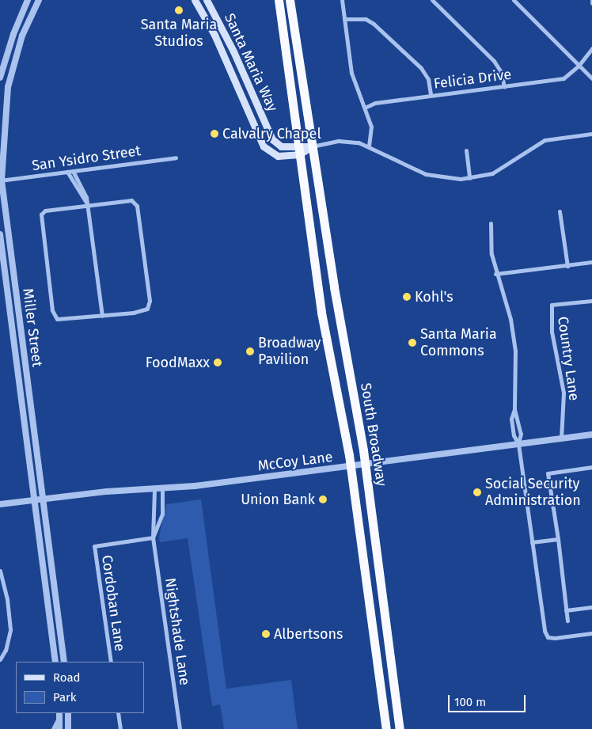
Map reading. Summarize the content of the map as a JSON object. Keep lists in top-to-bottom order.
{
  "streets": {
    "highway": ["South Broadway"],
    "main road": ["Santa Maria Way"],
    "street": [
      "Felicia Drive",
      "San Ysidro Street",
      "Miller Street",
      "Country Lane",
      "McCoy Lane",
      "Cordoban Lane",
      "Nightshade Lane"
    ]
  },
  "crossings": [
    ["Santa Maria Way", "South Broadway"],
    ["San Ysidro Street", "Miller Street"],
    ["Miller Street", "McCoy Lane"],
    ["Country Lane", "McCoy Lane"],
    ["South Broadway", "McCoy Lane"],
    ["McCoy Lane", "Nightshade Lane"],
    ["Cordoban Lane", "Nightshade Lane"]
  ],
  "places": [
    "Santa Maria Studios",
    "Calvalry Chapel",
    "Kohl's",
    "Santa Maria Commons",
    "Broadway Pavilion",
    "FoodMaxx",
    "Social Security Administration",
    "Union Bank",
    "Albertsons"
  ],
  "legend": ["Road", "Park"],
  "scale_bar": "100 m"
}
